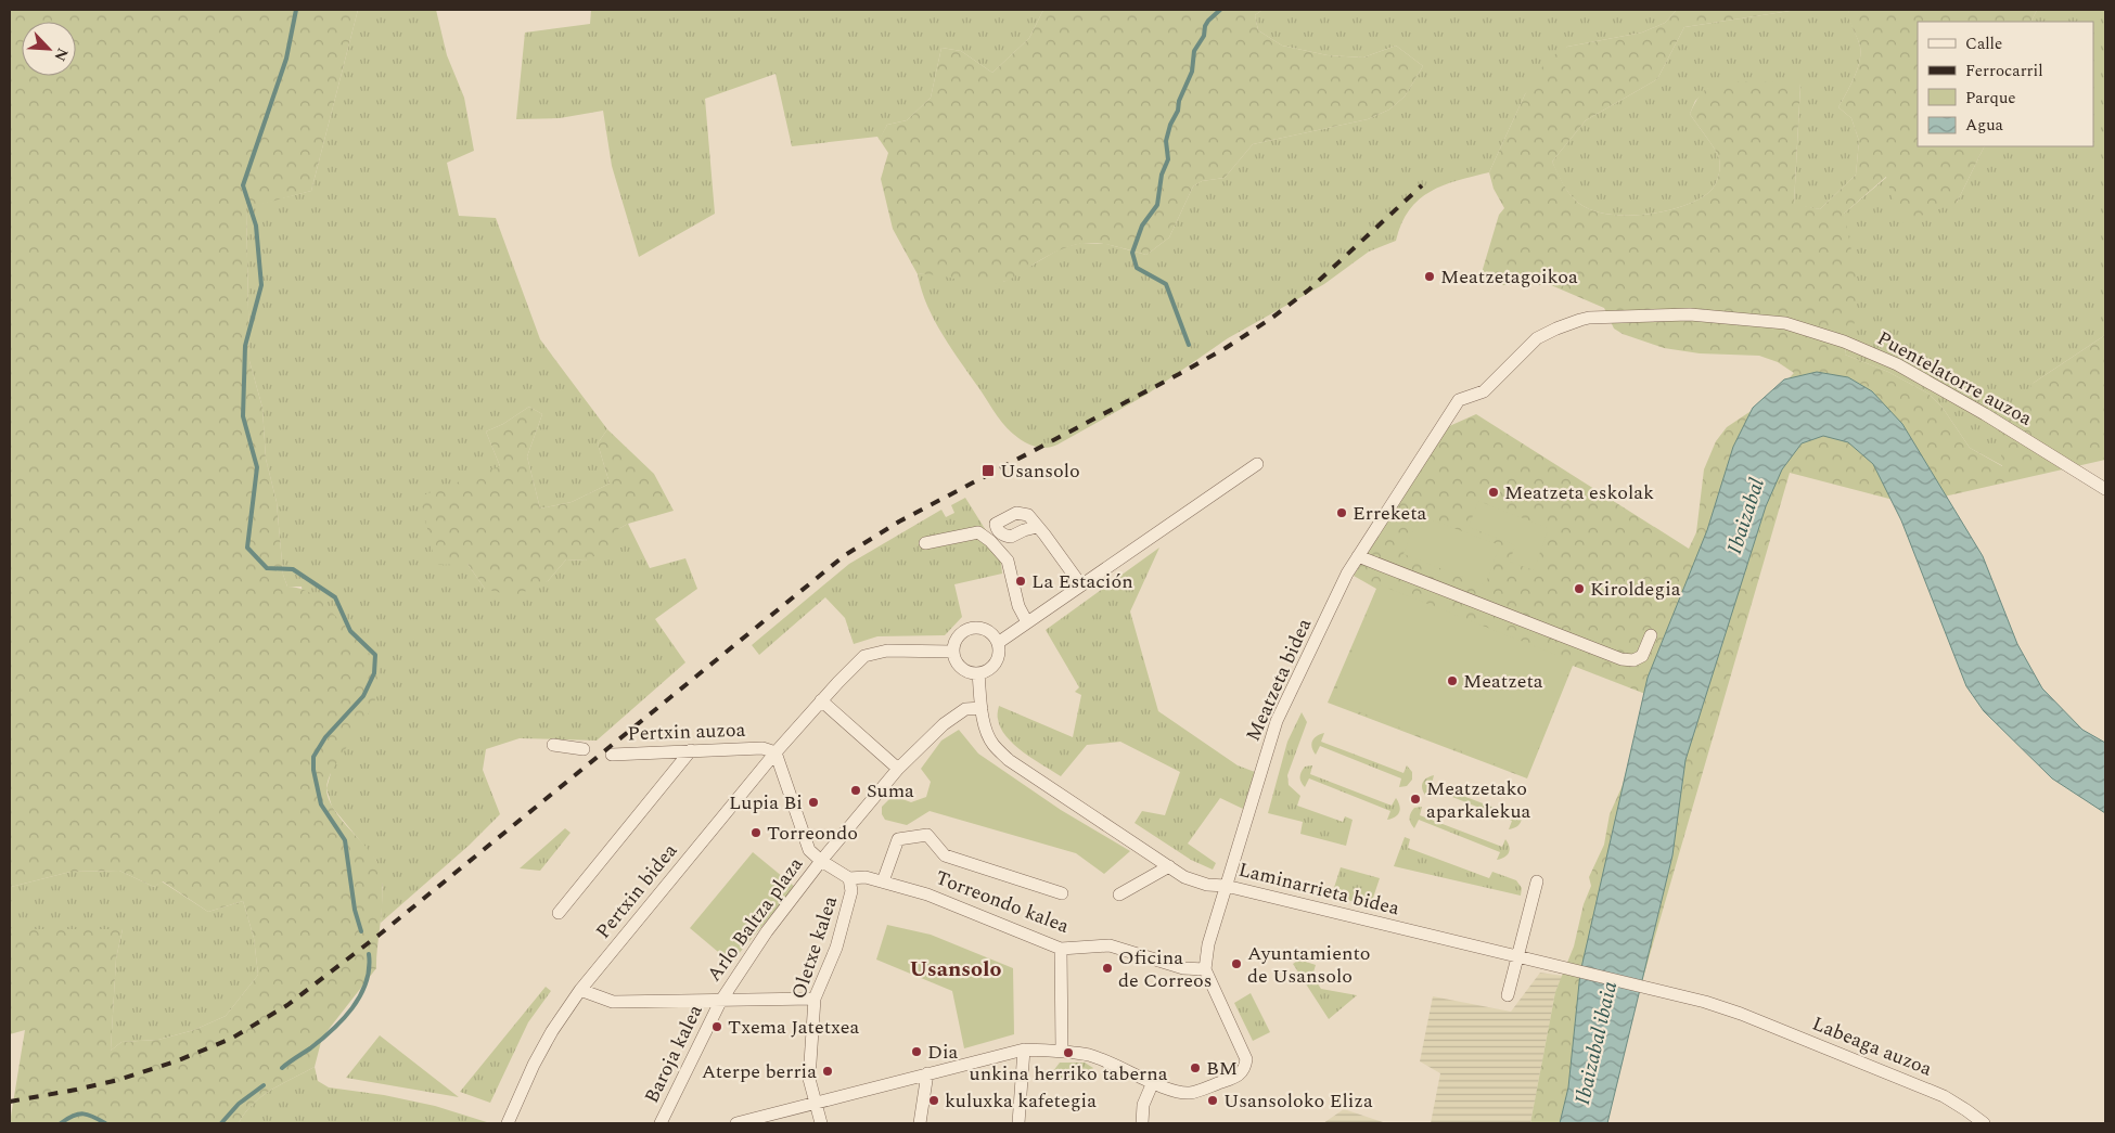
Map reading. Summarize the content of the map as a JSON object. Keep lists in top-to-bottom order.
{
  "streets": {
    "street": [
      "Puentelatorre auzoa",
      "Meatzeta bidea",
      "Pertxin auzoa",
      "Laminarrieta bidea",
      "Pertxin bidea",
      "Torreondo kalea",
      "Arlo Baltza plaza",
      "Oletxe kalea",
      "Labeaga auzoa",
      "Baroja kalea"
    ]
  },
  "crossings": [
    ["Puentelatorre auzoa", "Meatzeta bidea"],
    ["Meatzeta bidea", "Laminarrieta bidea"],
    ["Meatzeta bidea", "Torreondo kalea"],
    ["Pertxin auzoa", "Pertxin bidea"],
    ["Laminarrieta bidea", "Pertxin bidea"],
    ["Laminarrieta bidea", "Labeaga auzoa"],
    ["Torreondo kalea", "Oletxe kalea"],
    ["Arlo Baltza plaza", "Oletxe kalea"],
    ["Arlo Baltza plaza", "Baroja kalea"]
  ],
  "districts": ["Usansolo"],
  "water": ["Ibaizabal", "Ibaizabal ibaia"],
  "places": {
    "other": [
      "Meatzetagoikoa",
      "Meatzeta eskolak",
      "Erreketa",
      "La Estación",
      "Kiroldegia",
      "Meatzeta",
      "Suma",
      "Meatzetako aparkalekua",
      "Lupia Bi",
      "Torreondo",
      "Ayuntamiento de Usansolo",
      "Oficina de Correos",
      "Txema Jatetxea",
      "Dia",
      "unkina herriko taberna",
      "BM",
      "Aterpe berria",
      "kuluxka kafetegia",
      "Usansoloko Eliza"
    ],
    "transit": ["Usansolo"]
  },
  "legend": [
    "Calle",
    "Ferrocarril",
    "Parque",
    "Agua"
  ],
  "north": "bottom right"
}
